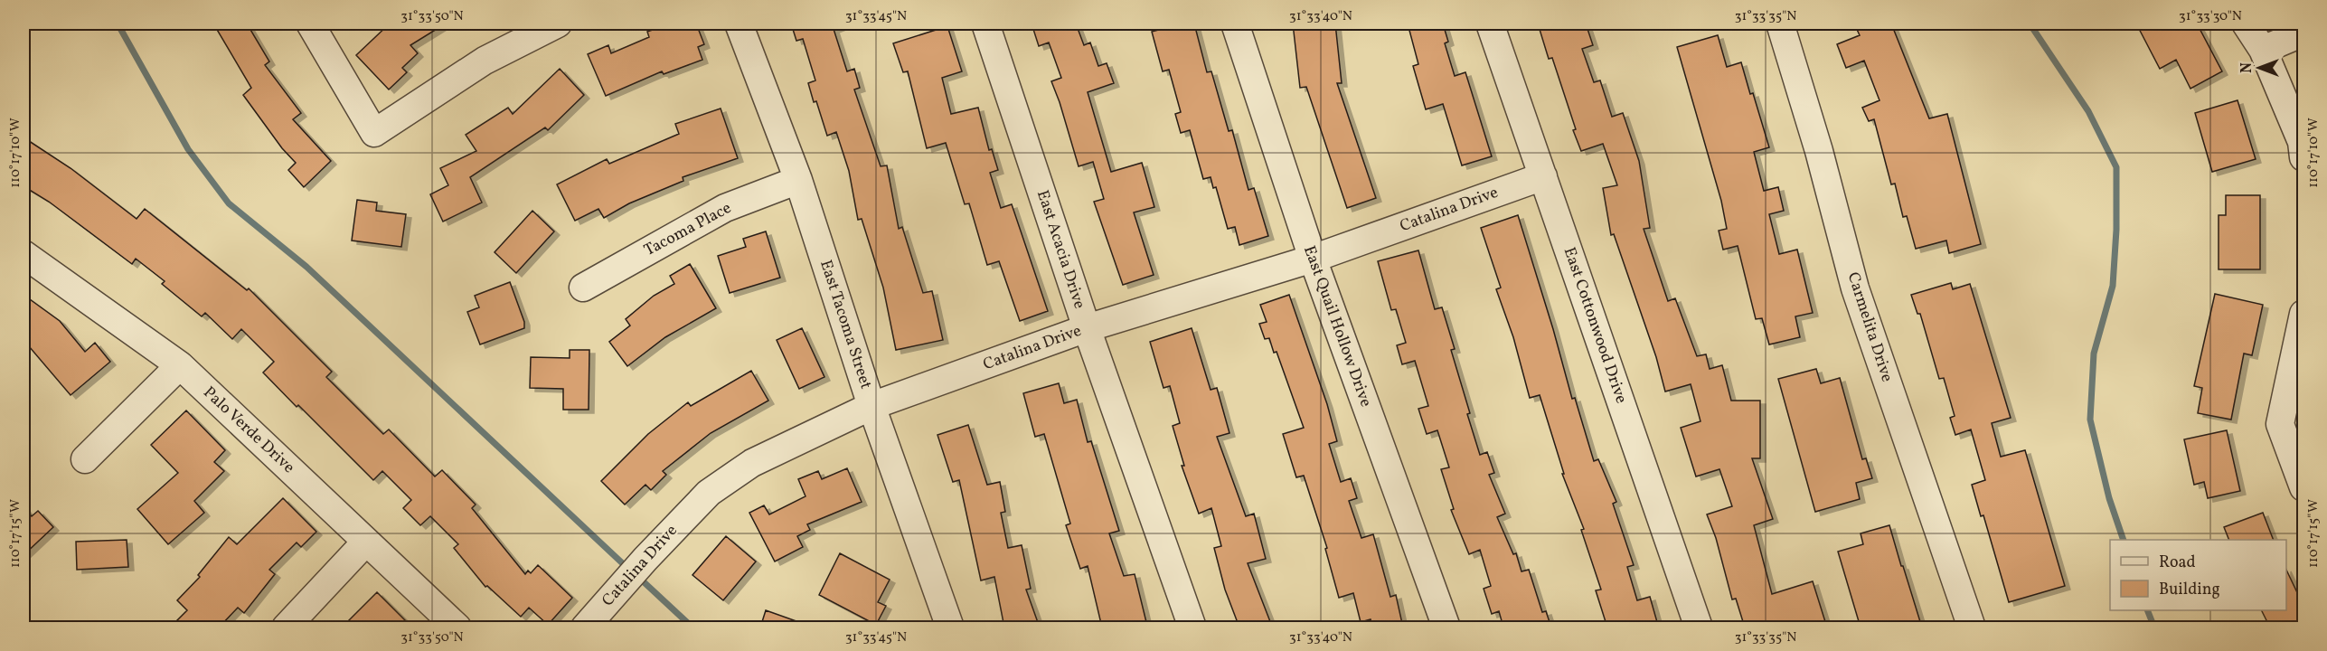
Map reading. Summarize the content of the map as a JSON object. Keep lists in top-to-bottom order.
{
  "streets": {
    "street": [
      "Catalina Drive",
      "Tacoma Place",
      "East Acacia Drive",
      "East Tacoma Street",
      "East Cottonwood Drive",
      "East Quail Hollow Drive",
      "Carmelita Drive",
      "Palo Verde Drive"
    ]
  },
  "crossings": [
    ["Catalina Drive", "East Acacia Drive"],
    ["Catalina Drive", "East Tacoma Street"],
    ["Catalina Drive", "East Cottonwood Drive"],
    ["Catalina Drive", "East Quail Hollow Drive"],
    ["Tacoma Place", "East Tacoma Street"]
  ],
  "legend": ["Road", "Building"],
  "north": "left",
  "coordinates": [
    "31°33'50\"N",
    "31°33'45\"N",
    "31°33'40\"N",
    "31°33'35\"N",
    "31°33'30\"N",
    "110°17'10\"W",
    "110°17'15\"W"
  ]
}
